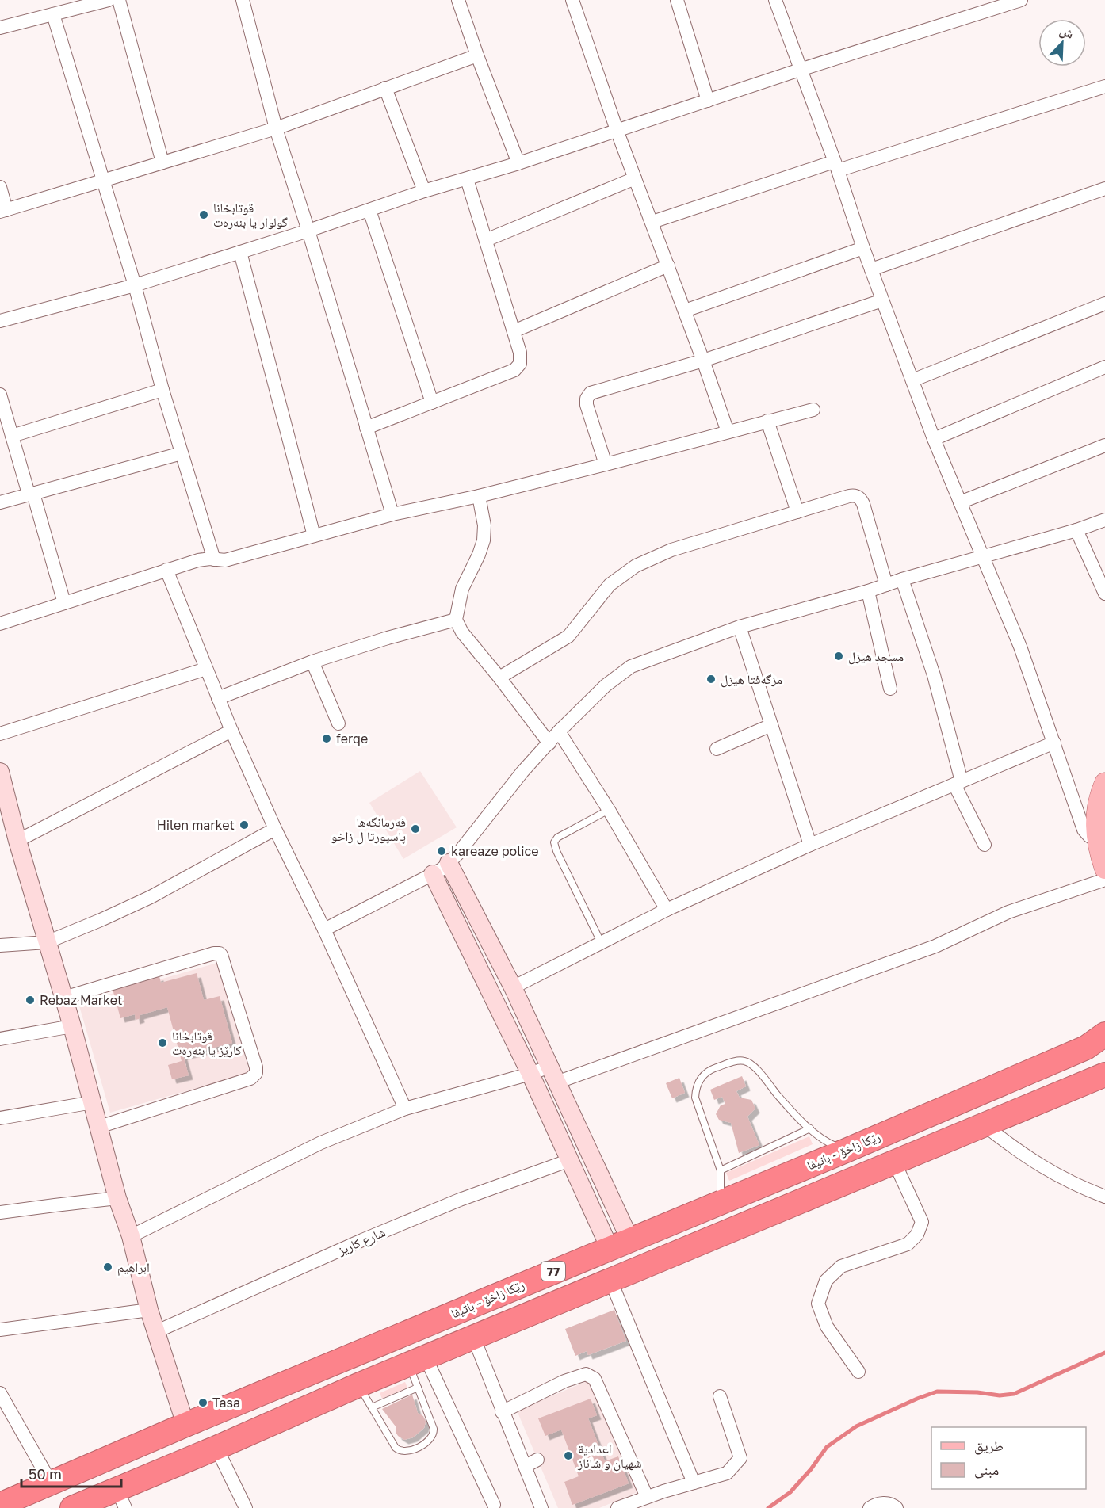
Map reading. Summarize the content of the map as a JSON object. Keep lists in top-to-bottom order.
{
  "streets": {
    "highway": ["رێکا زاخۆ - باتیفا", "77"],
    "street": ["شارع كاريز"]
  },
  "places": [
    "قوتابخانا گولوار یا بنەرەت",
    "مسجد هيزل",
    "مزگەفتا هیزل",
    "ferqe",
    "Hilen market",
    "فەرمانگەها پاسپورتا ل زاخو",
    "kareaze police",
    "Rebaz Market",
    "قوتابخانا کارێز یا بنەرەت",
    "ابراهيم",
    "Tasa",
    "اعدادية شهيان و شاناز"
  ],
  "legend": ["طريق", "مبنى"],
  "scale_bar": "50 m",
  "north": "top right"
}
